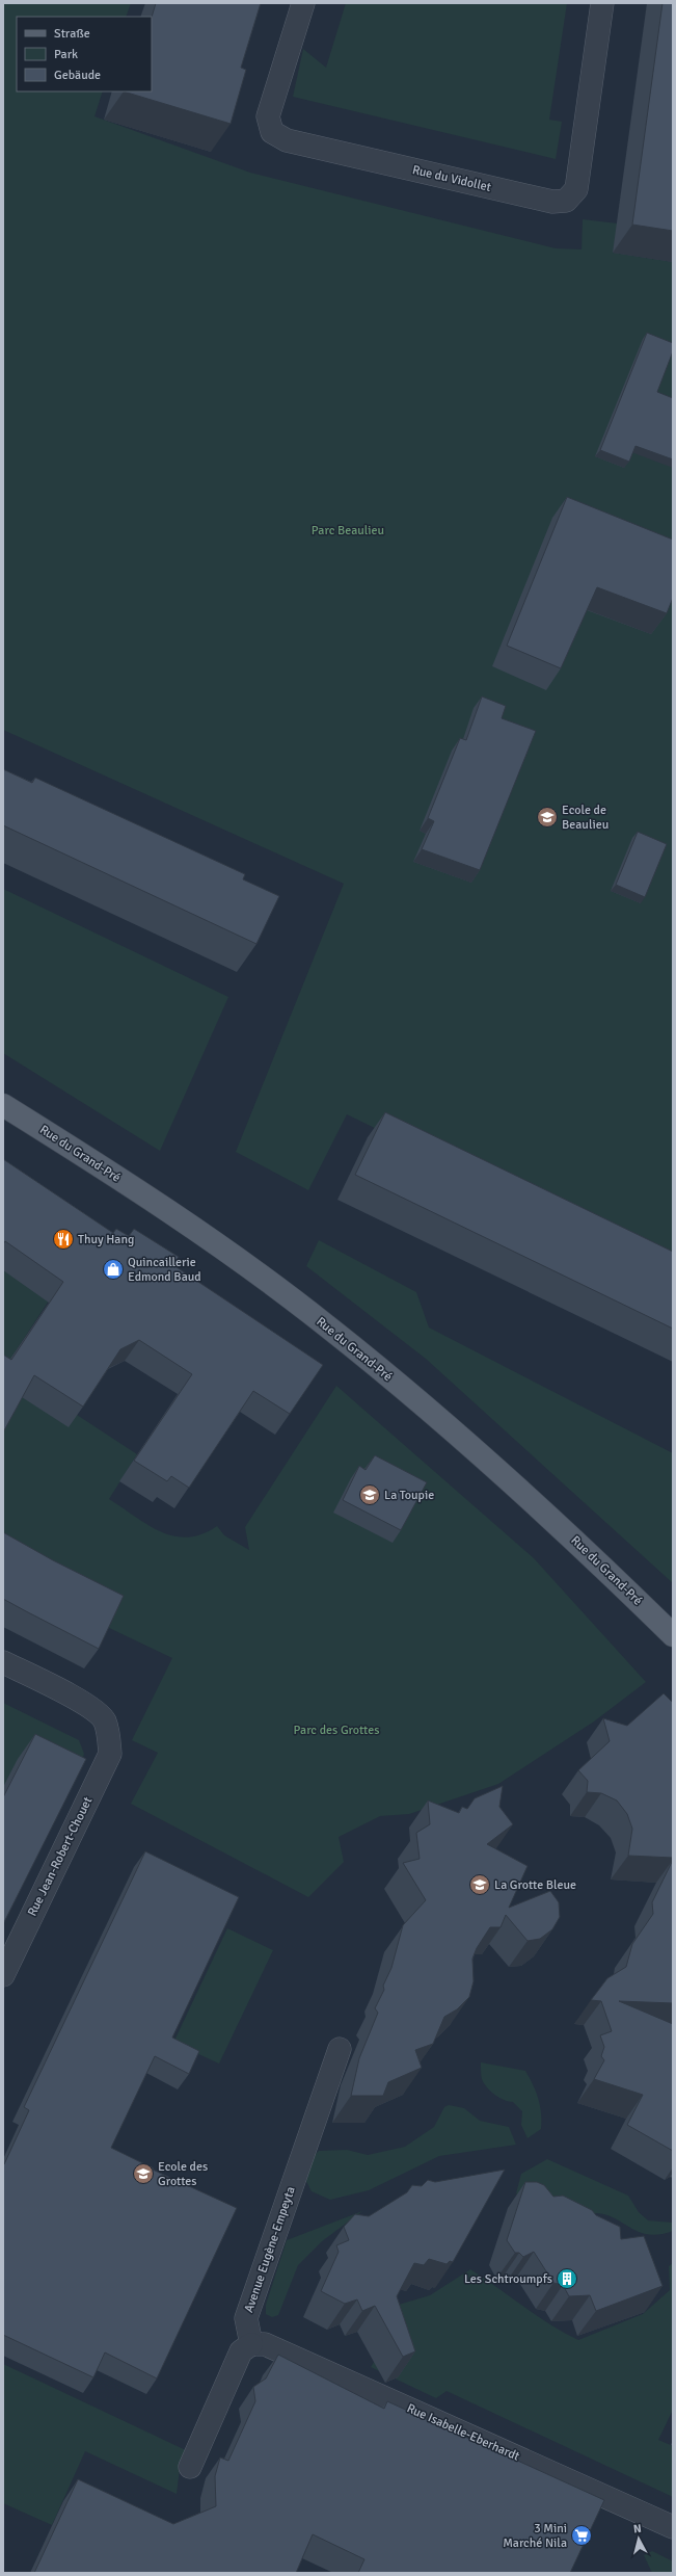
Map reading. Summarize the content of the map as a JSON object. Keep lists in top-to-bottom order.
{
  "streets": {
    "main road": ["Rue du Grand-Pré"],
    "street": [
      "Rue du Vidollet",
      "Rue Jean-Robert-Chouet",
      "Avenue Eugène-Empeyta",
      "Rue Isabelle-Eberhardt"
    ]
  },
  "crossings": [
    ["Avenue Eugène-Empeyta", "Rue Isabelle-Eberhardt"]
  ],
  "parks": ["Parc Beaulieu", "Parc des Grottes"],
  "places": {
    "school or university": [
      "Ecole de Beaulieu",
      "La Toupie",
      "La Grotte Bleue",
      "Ecole des Grottes"
    ],
    "restaurant": ["Thuy Hang"],
    "shop": ["Quincaillerie Edmond Baud"],
    "building": ["Les Schtroumpfs"],
    "supermarket": ["3 Mini Marché Nila"]
  },
  "legend": ["Straße", "Park", "Gebäude"],
  "north": "top"
}
